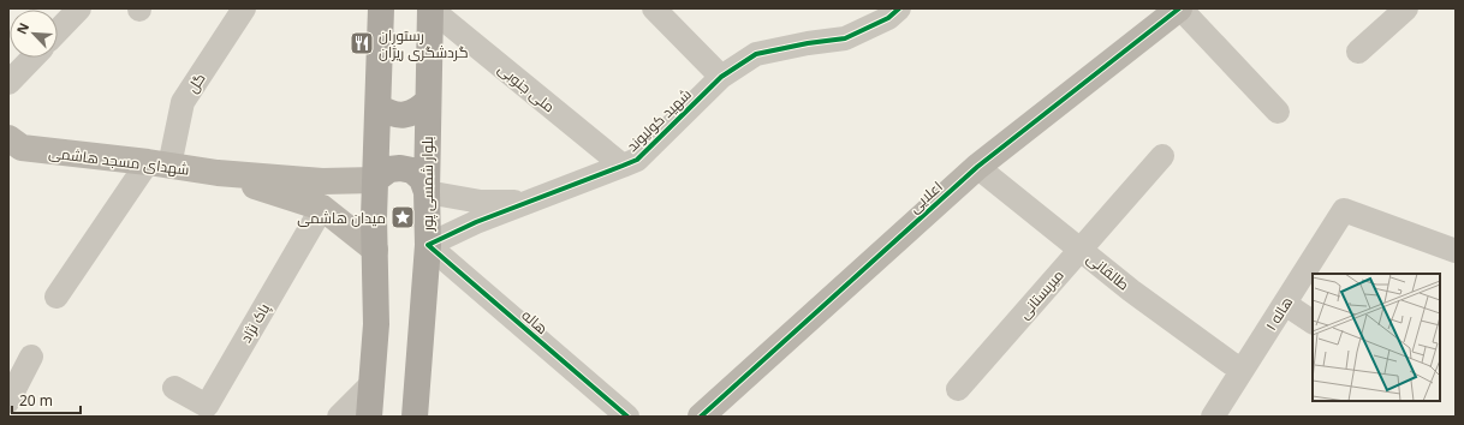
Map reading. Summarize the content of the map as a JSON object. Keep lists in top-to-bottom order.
{
  "streets": {
    "main road": ["بلوار شمسی پور"],
    "street": [
      "گل",
      "ملی جنوبی",
      "شهید کولیوند",
      "شهدای مسجد هاشمی",
      "اعلایی",
      "طالقانی",
      "میربستانی",
      "هاله ۱",
      "هاله",
      "پاک نژاد"
    ]
  },
  "crossings": [
    ["گل", "شهدای مسجد هاشمی"],
    ["ملی جنوبی", "شهید کولیوند"],
    ["ملی جنوبی", "بلوار شمسی پور"],
    ["شهید کولیوند", "بلوار شمسی پور"],
    ["شهید کولیوند", "هاله"],
    ["بلوار شمسی پور", "هاله"],
    ["اعلایی", "طالقانی"],
    ["طالقانی", "میربستانی"],
    ["طالقانی", "هاله ۱"]
  ],
  "places": {
    "restaurant": ["رستوران گردشگری ریژان"],
    "place": ["میدان هاشمی"]
  },
  "scale_bar": "20 m",
  "north": "top left"
}
